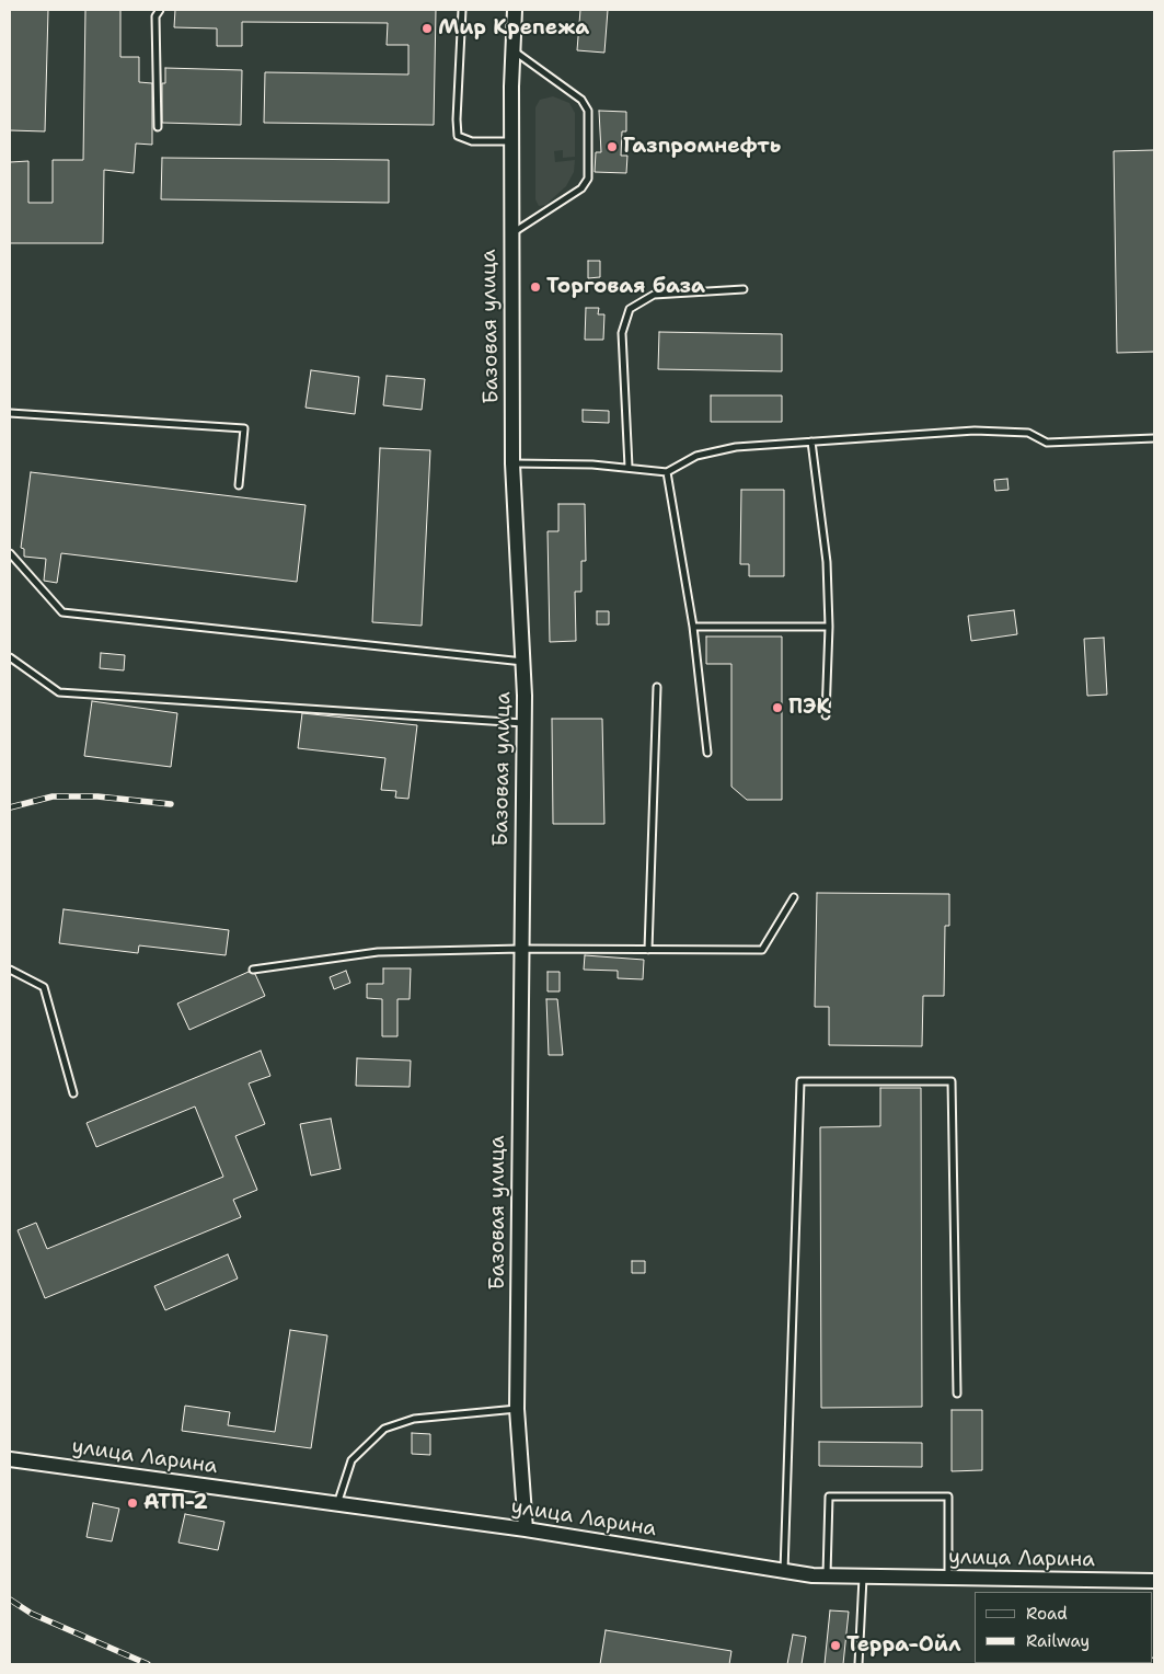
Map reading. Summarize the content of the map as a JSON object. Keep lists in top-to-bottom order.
{
  "streets": {
    "street": ["Базовая улица", "улица Ларина"]
  },
  "crossings": [
    ["Базовая улица", "улица Ларина"]
  ],
  "places": [
    "Мир Крепежа",
    "Газпромнефть",
    "Торговая база",
    "ПЭК",
    "АТП-2",
    "Терра-Ойл"
  ],
  "legend": ["Road", "Railway"]
}
